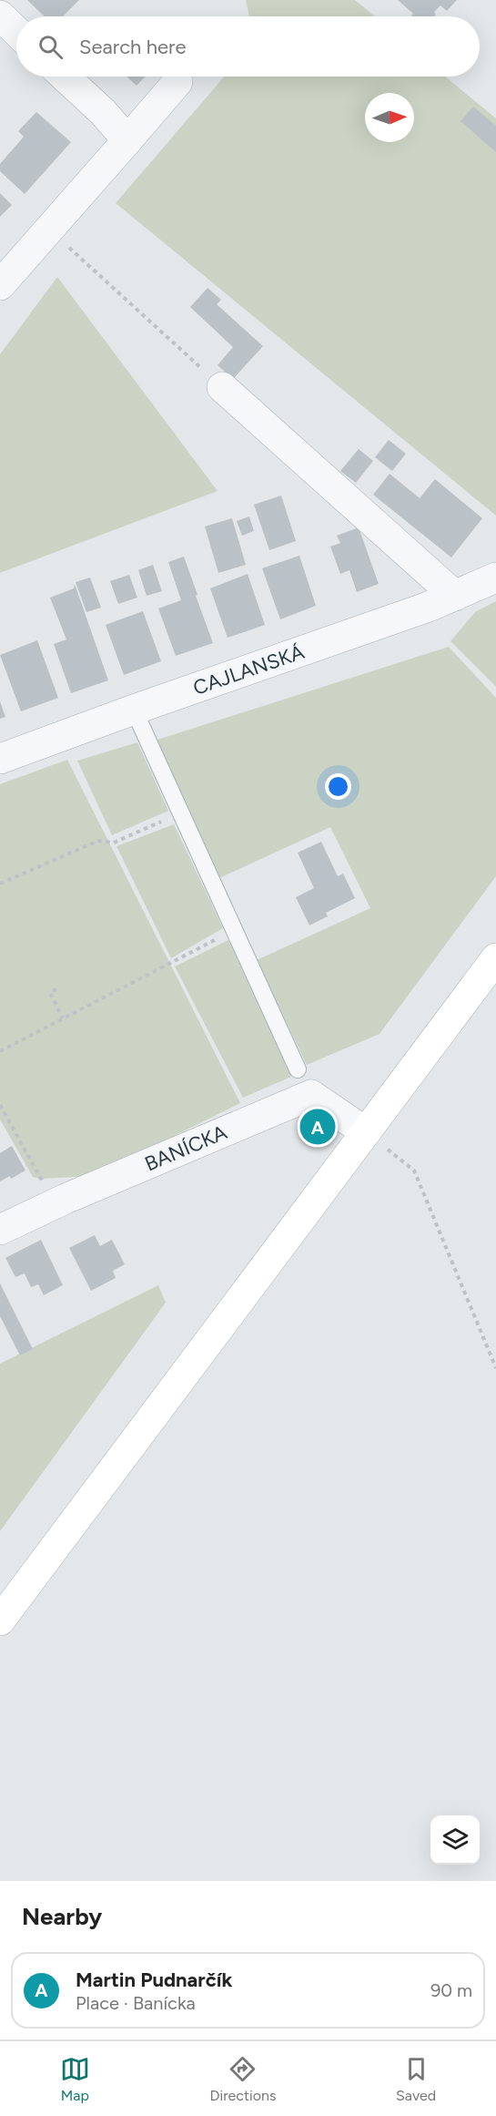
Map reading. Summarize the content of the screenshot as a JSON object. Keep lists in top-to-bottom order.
{
  "streets": {
    "street": ["CAJLANSKÁ", "BANÍCKA"]
  },
  "north": "right",
  "page": {
    "search": "Search here",
    "pins": "A",
    "heading": "Nearby",
    "list": [
      {
        "mark": "A",
        "name": "Martin Pudnarčík",
        "note": "Place · Banícka",
        "value": "90 m"
      }
    ],
    "nav": ["Map", "Directions", "Saved"]
  }
}
